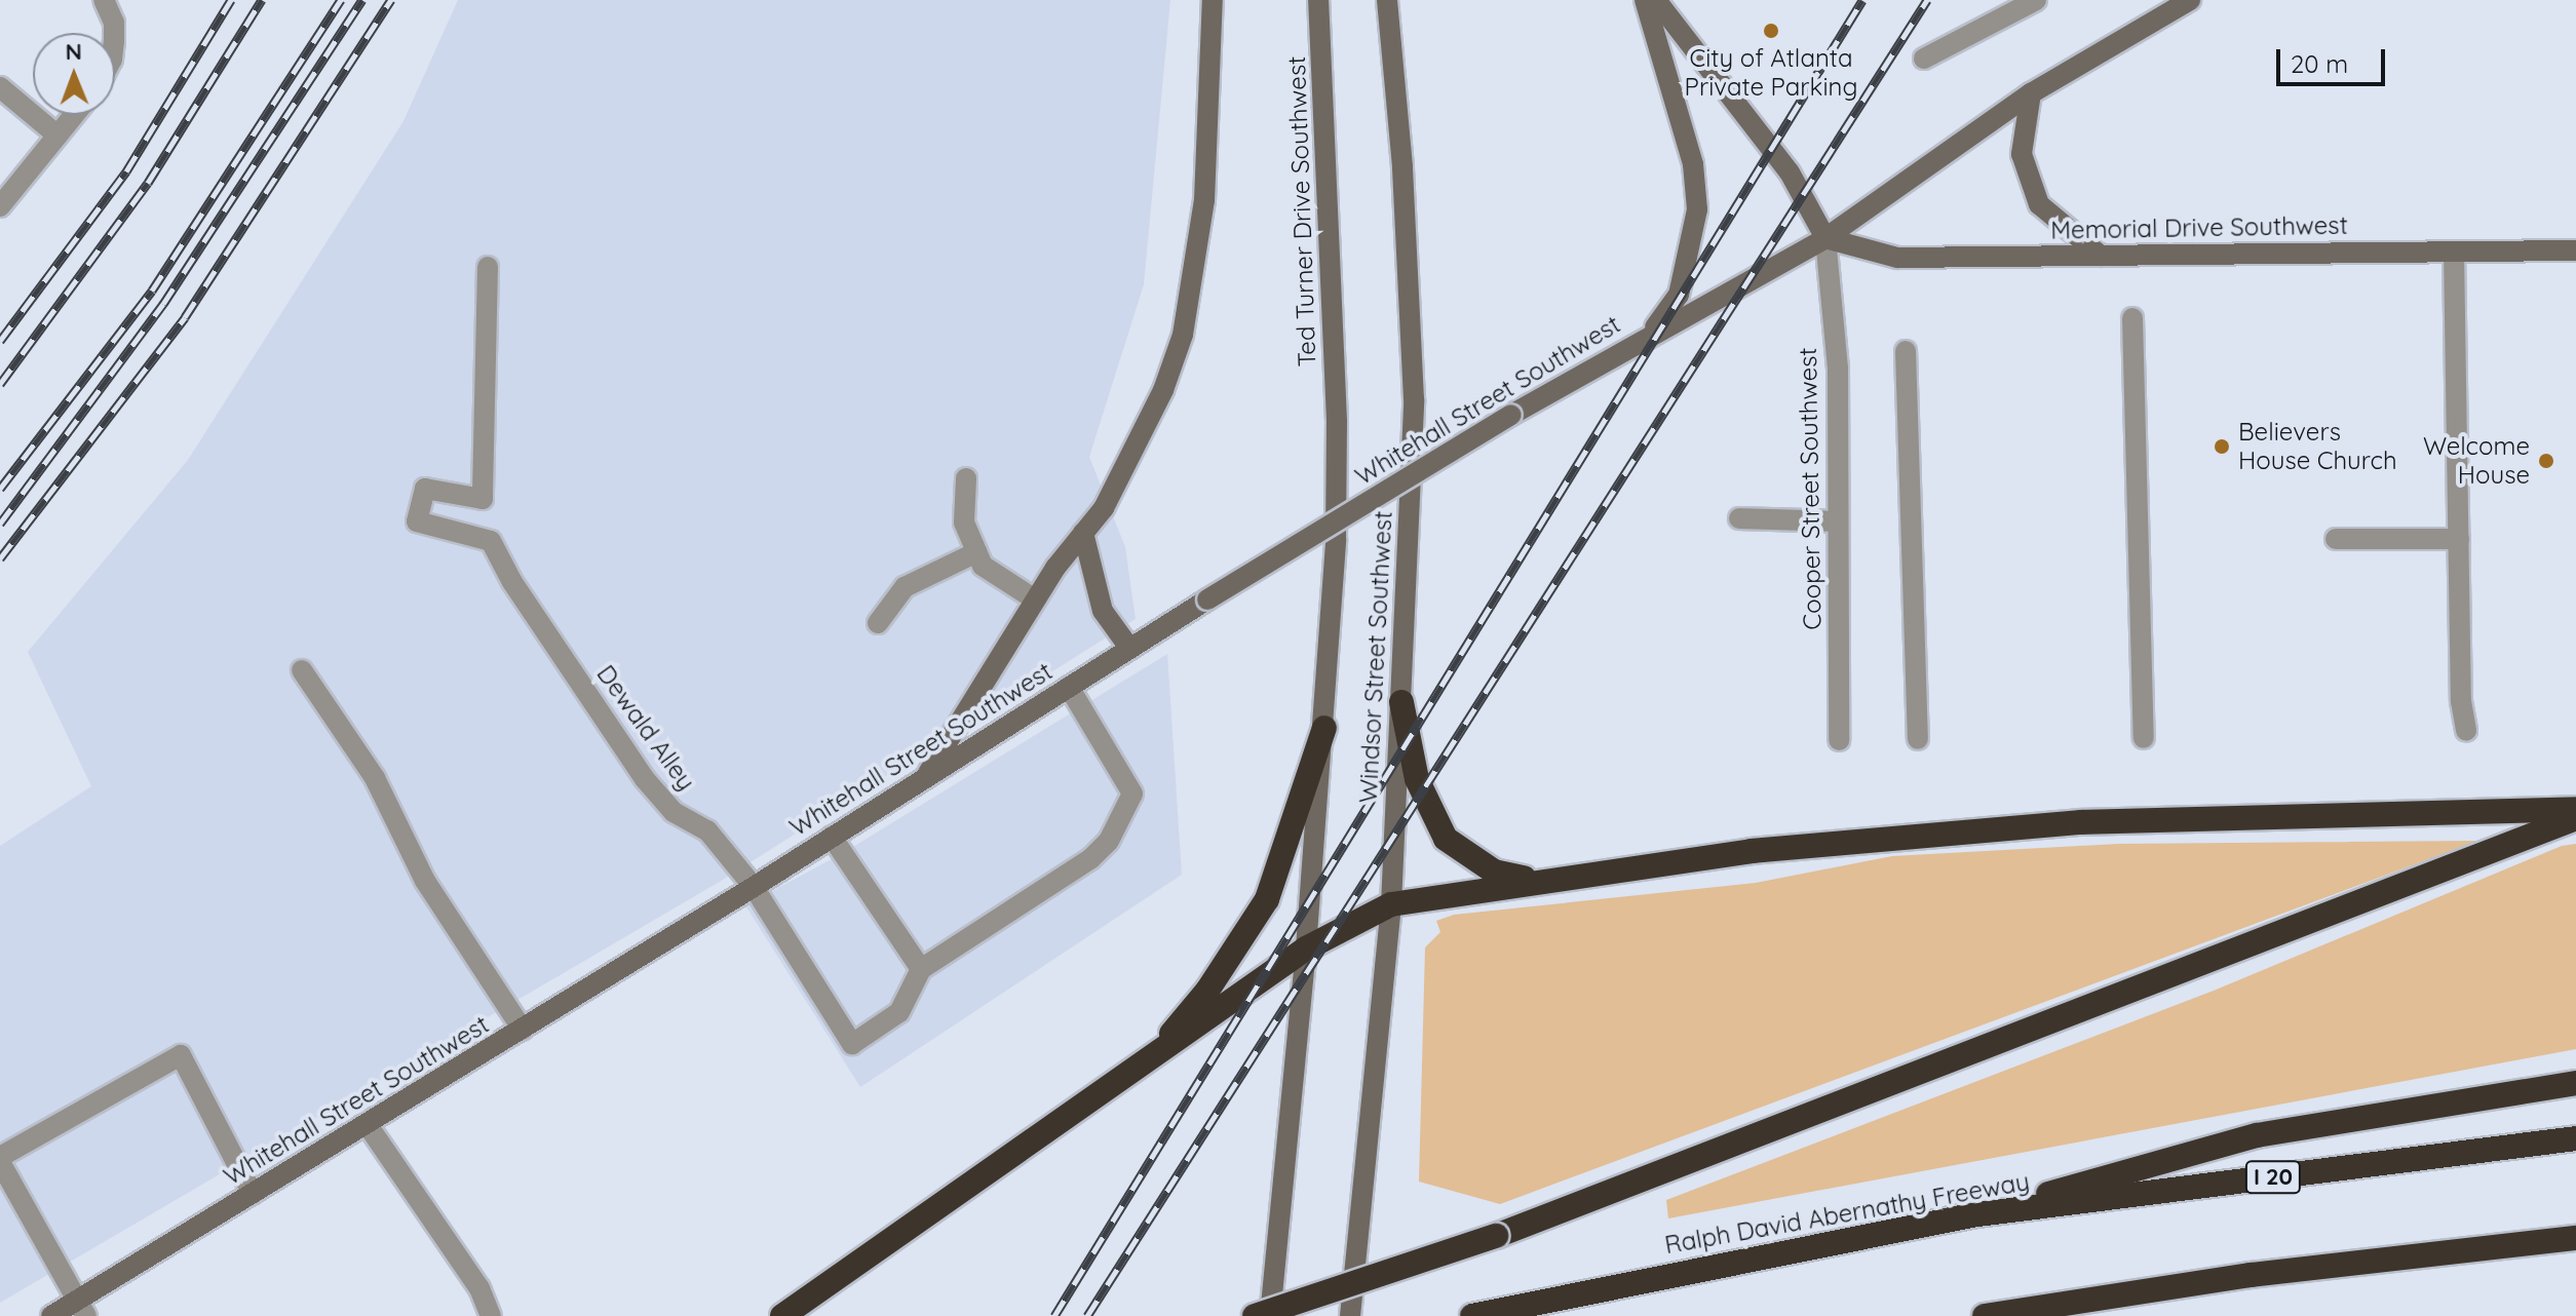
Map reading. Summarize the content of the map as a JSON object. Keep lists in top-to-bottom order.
{
  "streets": {
    "highway": ["I 20", "Ralph David Abernathy Freeway"],
    "street": [
      "Ted Turner Drive Southwest",
      "Memorial Drive Southwest",
      "Whitehall Street Southwest",
      "Cooper Street Southwest",
      "Windsor Street Southwest",
      "Dewald Alley"
    ]
  },
  "crossings": [
    ["Ted Turner Drive Southwest", "Windsor Street Southwest"],
    ["Memorial Drive Southwest", "Whitehall Street Southwest"],
    ["Memorial Drive Southwest", "Cooper Street Southwest"],
    ["Whitehall Street Southwest", "Cooper Street Southwest"],
    ["Whitehall Street Southwest", "Dewald Alley"]
  ],
  "places": ["City of Atlanta Private Parking", "Believers House Church", "Welcome House"],
  "scale_bar": "20 m",
  "north": "top"
}
